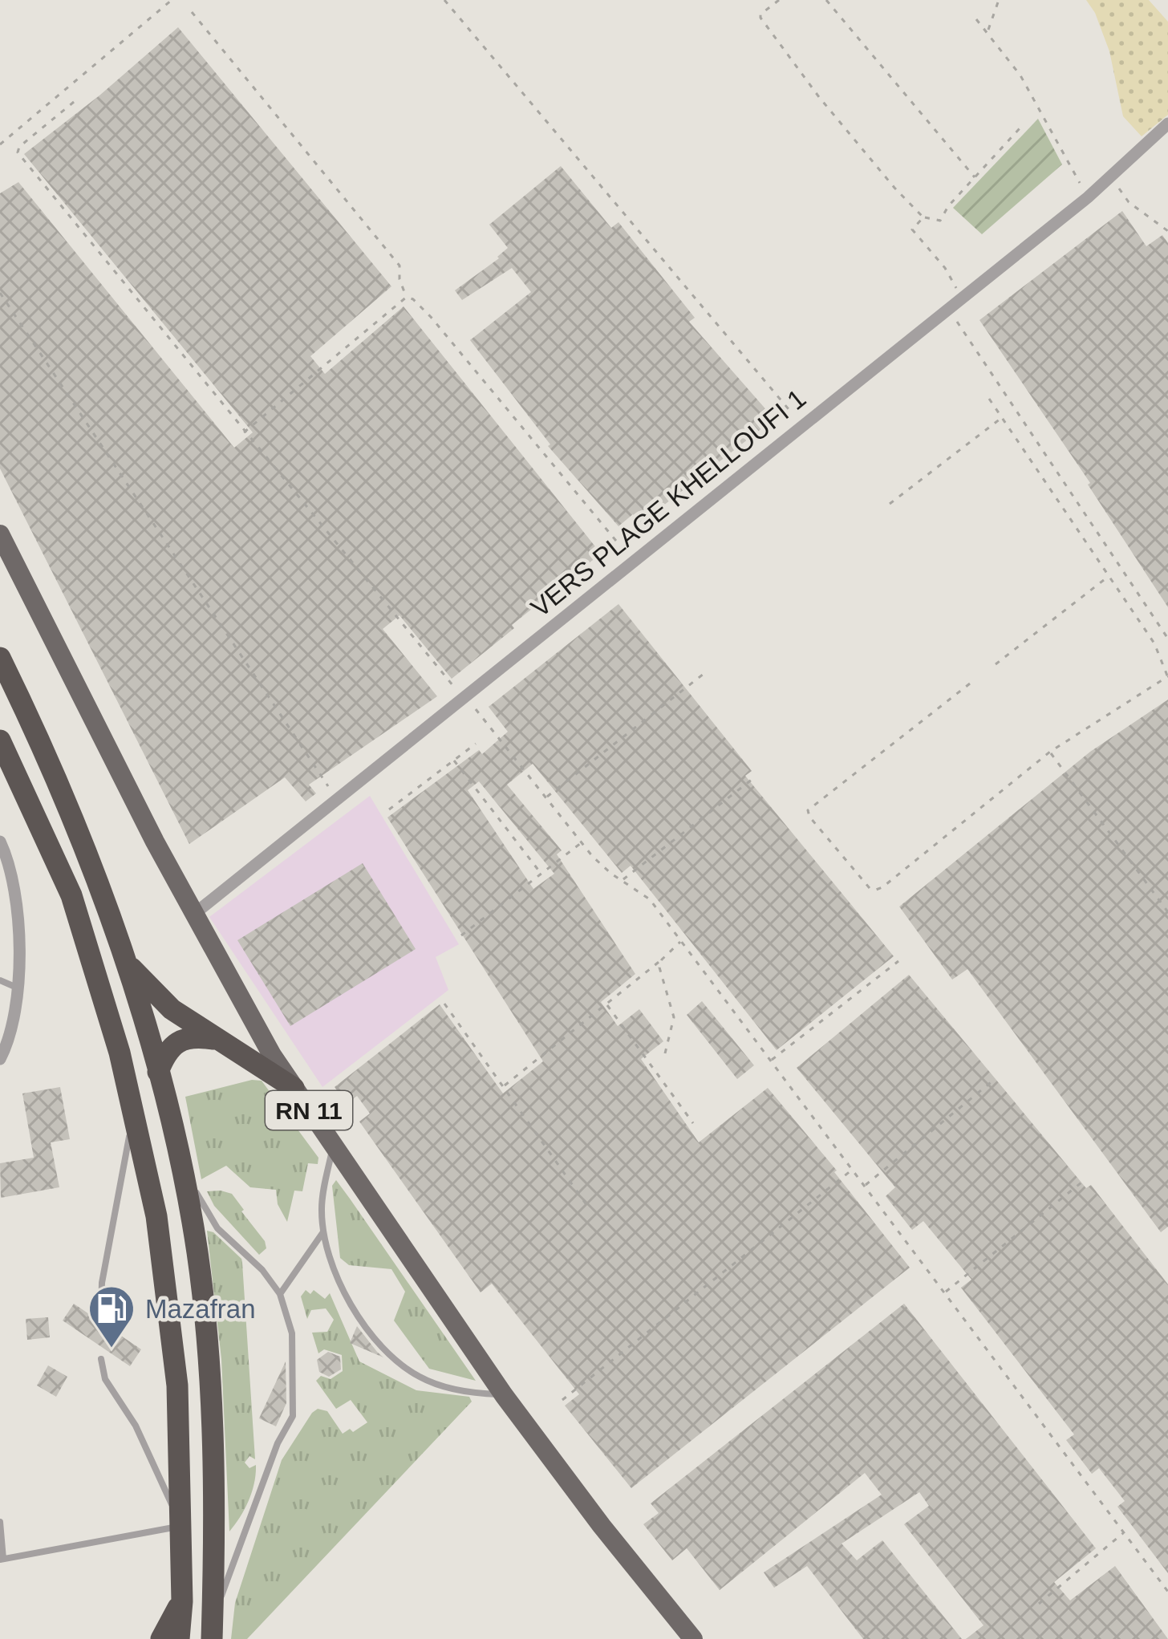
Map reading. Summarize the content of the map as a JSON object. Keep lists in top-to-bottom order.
{
  "streets": {
    "main road": ["RN 11"],
    "street": ["VERS PLAGE KHELLOUFI 1"]
  },
  "crossings": [
    ["VERS PLAGE KHELLOUFI 1", "RN 11"]
  ],
  "places": {
    "fuel station": ["Mazafran"]
  }
}
